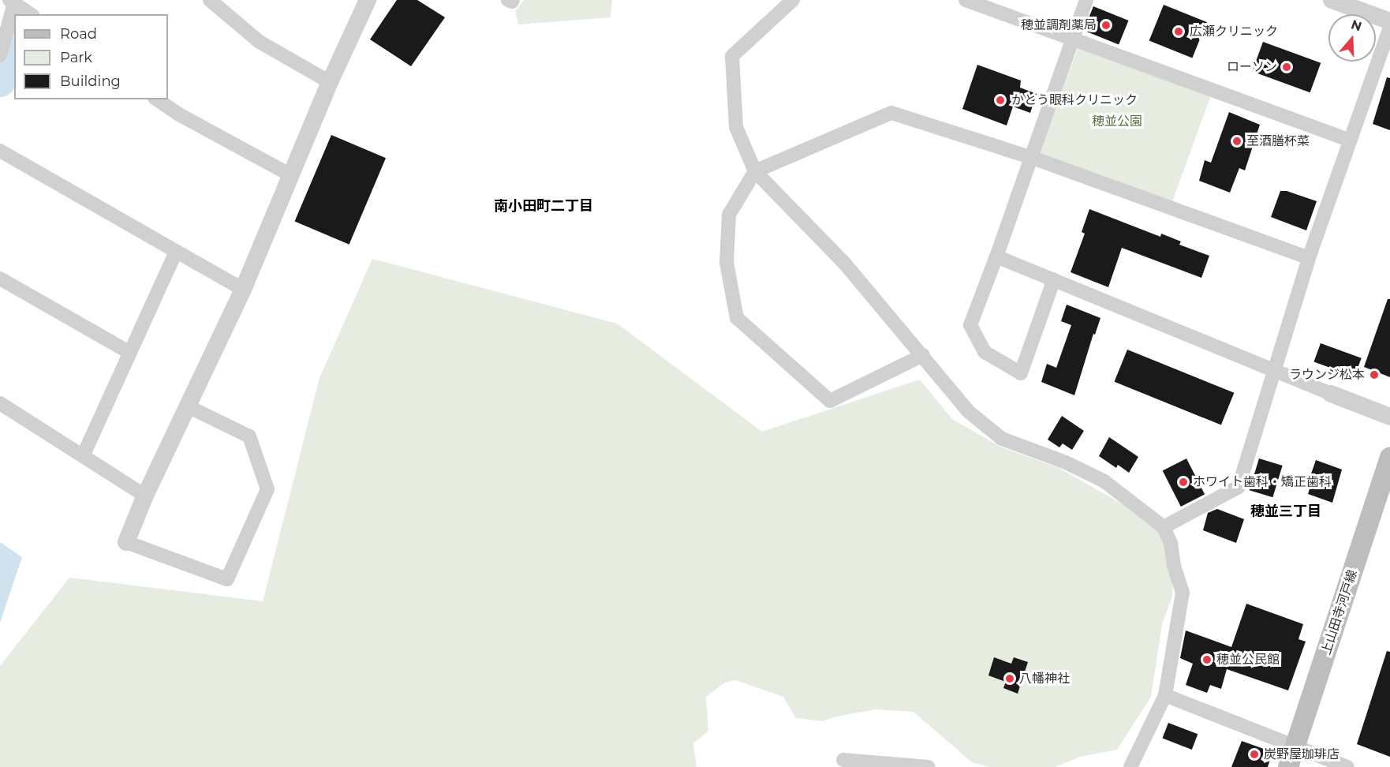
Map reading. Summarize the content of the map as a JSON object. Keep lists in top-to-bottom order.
{
  "streets": {
    "main road": ["上山田寺河戸線"]
  },
  "districts": ["南小田町二丁目", "穂並三丁目"],
  "parks": ["穂並公園"],
  "places": [
    "穂並調剤薬局",
    "広瀬クリニック",
    "ローソン",
    "かとう眼科クリニック",
    "至酒膳杯菜",
    "ラウンジ松本",
    "ホワイト歯科・矯正歯科",
    "穂並公民館",
    "八幡神社",
    "炭野屋珈琲店"
  ],
  "legend": ["Road", "Park", "Building"],
  "north": "top"
}
